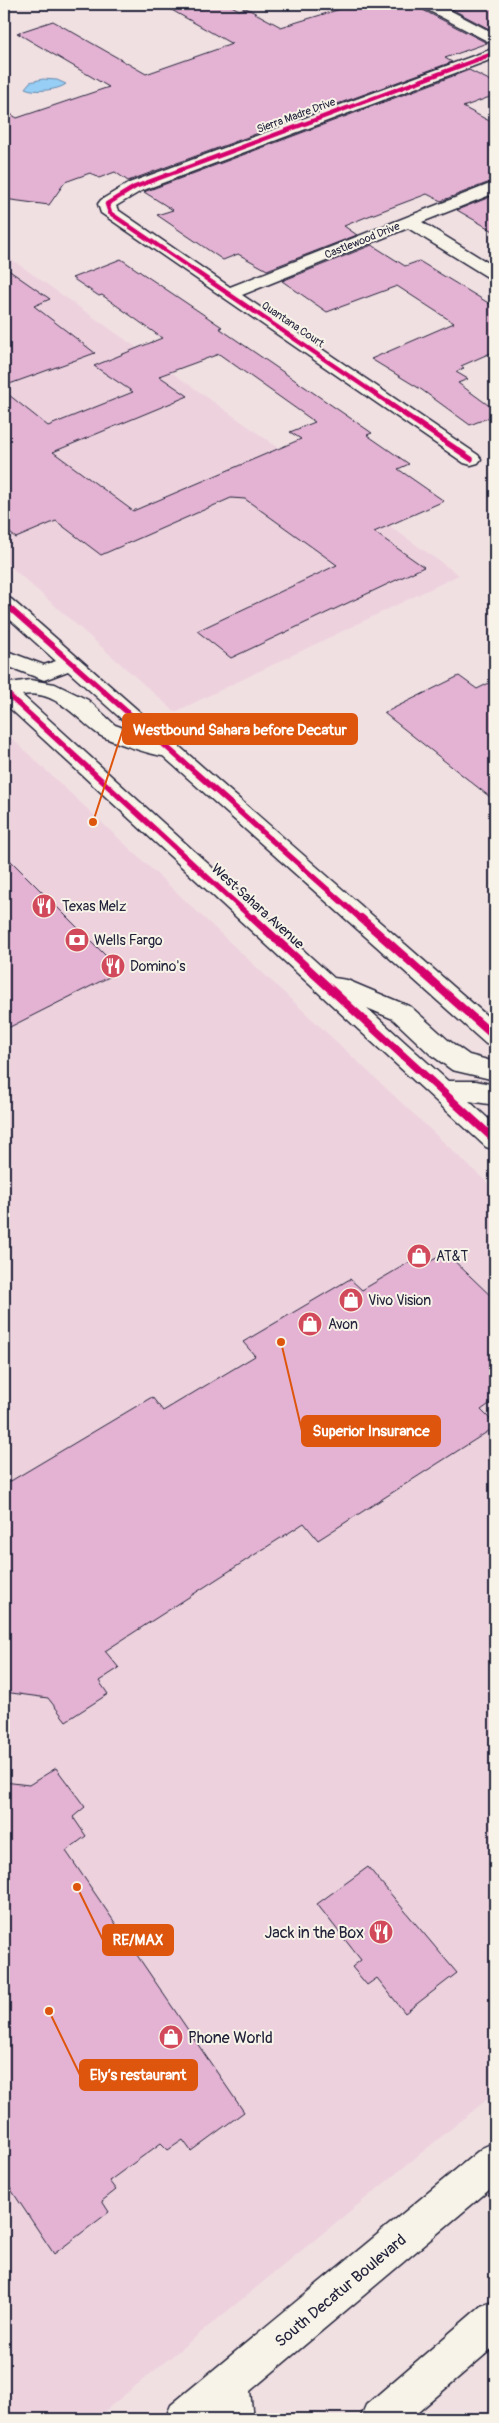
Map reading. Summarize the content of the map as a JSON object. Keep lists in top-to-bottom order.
{
  "streets": {
    "main road": [
      "Sierra Madre Drive",
      "Castlewood Drive",
      "Quantana Court",
      "West Sahara Avenue",
      "South Decatur Boulevard"
    ]
  },
  "crossings": [
    ["Sierra Madre Drive", "Quantana Court"],
    ["Castlewood Drive", "Quantana Court"]
  ],
  "places": {
    "other": [
      "Westbound Sahara before Decatur",
      "Superior Insurance",
      "RE/MAX",
      "Ely’s restaurant"
    ],
    "restaurant": ["Texas Melz", "Domino's", "Jack in the Box"],
    "bank": ["Wells Fargo"],
    "shop": [
      "AT&T",
      "Vivo Vision",
      "Avon",
      "Phone World"
    ]
  }
}
